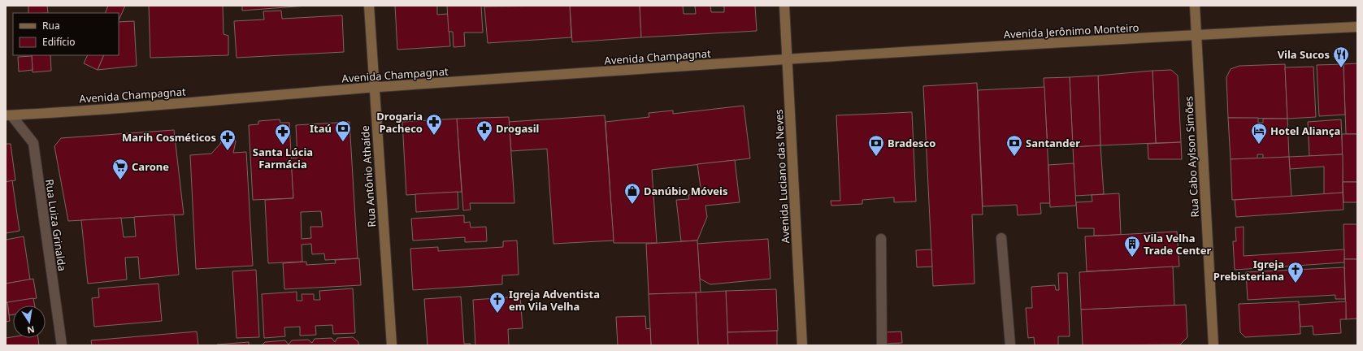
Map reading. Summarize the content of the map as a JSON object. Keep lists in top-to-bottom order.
{
  "streets": {
    "main road": [
      "Avenida Jerônimo Monteiro",
      "Avenida Champagnat",
      "Rua Cabo Aylson Simões",
      "Rua Antônio Athaíde",
      "Avenida Luciano das Neves"
    ],
    "street": ["Rua Luiza Grinalda"]
  },
  "crossings": [
    ["Avenida Jerônimo Monteiro", "Avenida Champagnat"],
    ["Avenida Jerônimo Monteiro", "Rua Cabo Aylson Simões"],
    ["Avenida Jerônimo Monteiro", "Avenida Luciano das Neves"],
    ["Avenida Champagnat", "Rua Antônio Athaíde"],
    ["Avenida Champagnat", "Avenida Luciano das Neves"],
    ["Avenida Champagnat", "Rua Luiza Grinalda"]
  ],
  "places": {
    "restaurant": ["Vila Sucos"],
    "pharmacy": [
      "Drogaria Pacheco",
      "Drogasil",
      "Santa Lúcia Farmácia",
      "Marih Cosméticos"
    ],
    "bank": ["Itaú", "Bradesco", "Santander"],
    "hotel": ["Hotel Aliança"],
    "supermarket": ["Carone"],
    "shop": ["Danúbio Móveis"],
    "building": ["Vila Velha Trade Center"],
    "church": ["Igreja Prebisteriana", "Igreja Adventista em Vila Velha"]
  },
  "legend": ["Rua", "Edifício"],
  "north": "bottom"
}
